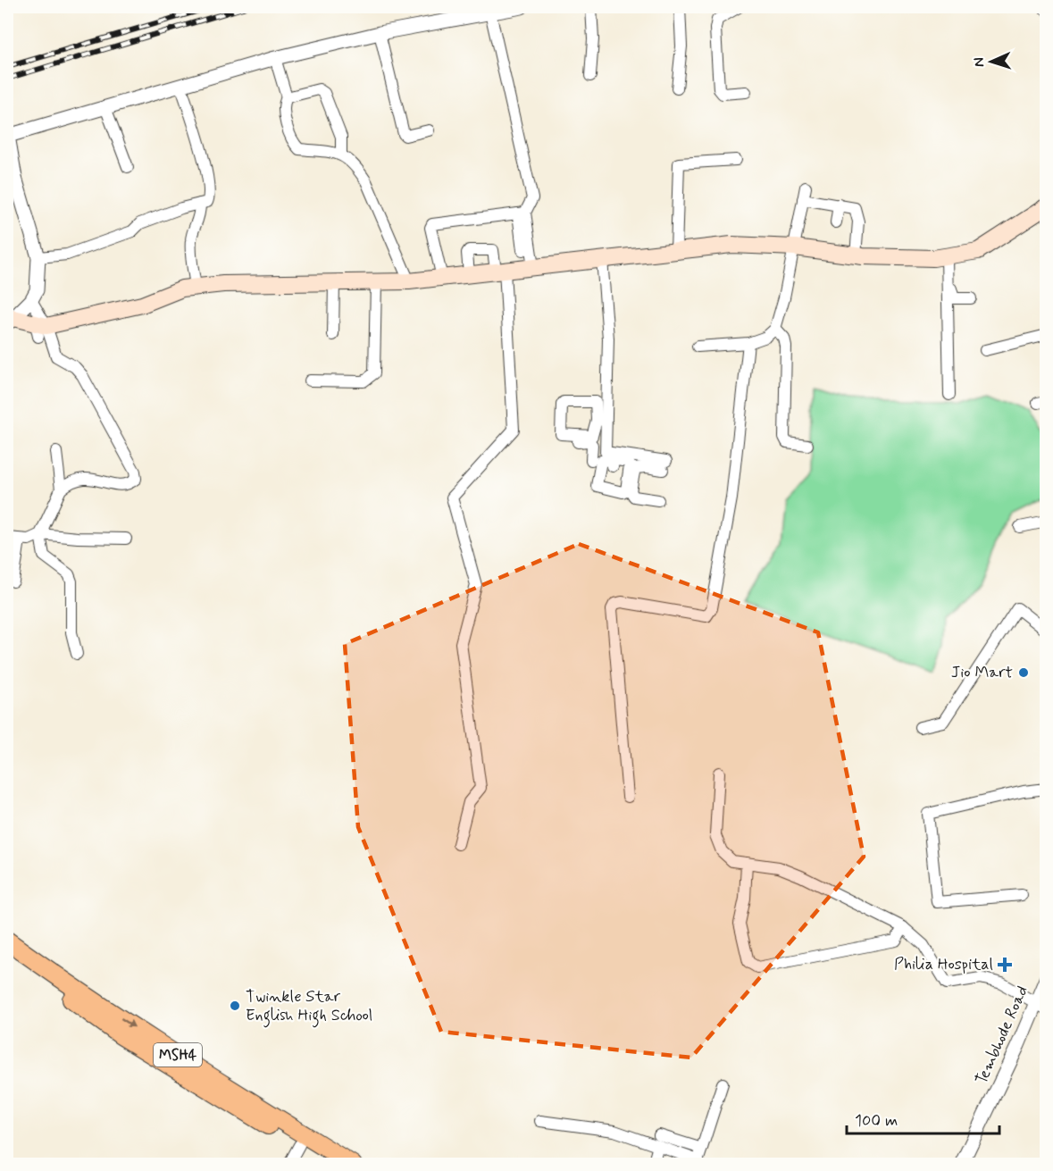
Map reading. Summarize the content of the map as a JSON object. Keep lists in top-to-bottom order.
{
  "streets": {
    "main road": ["MSH4"],
    "street": ["Tembhode Road"]
  },
  "places": {
    "other": ["Jio Mart", "Twinkle Star English High School"],
    "health": ["Philia Hospital"]
  },
  "scale_bar": "100 m",
  "north": "left"
}
